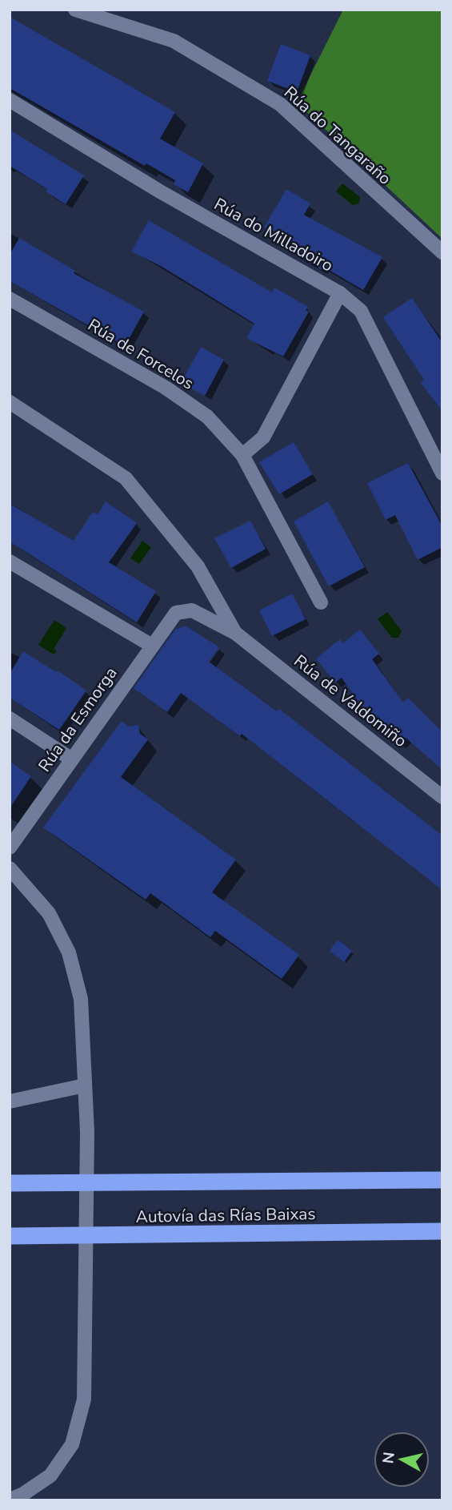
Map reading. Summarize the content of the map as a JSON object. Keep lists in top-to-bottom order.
{
  "streets": {
    "highway": ["Autovía das Rías Baixas"],
    "street": [
      "Rúa do Tangaraño",
      "Rúa do Milladoiro",
      "Rúa de Forcelos",
      "Rúa de Valdomiño",
      "Rúa da Esmorga"
    ]
  },
  "crossings": [
    ["Rúa de Valdomiño", "Rúa da Esmorga"]
  ],
  "north": "left"
}
